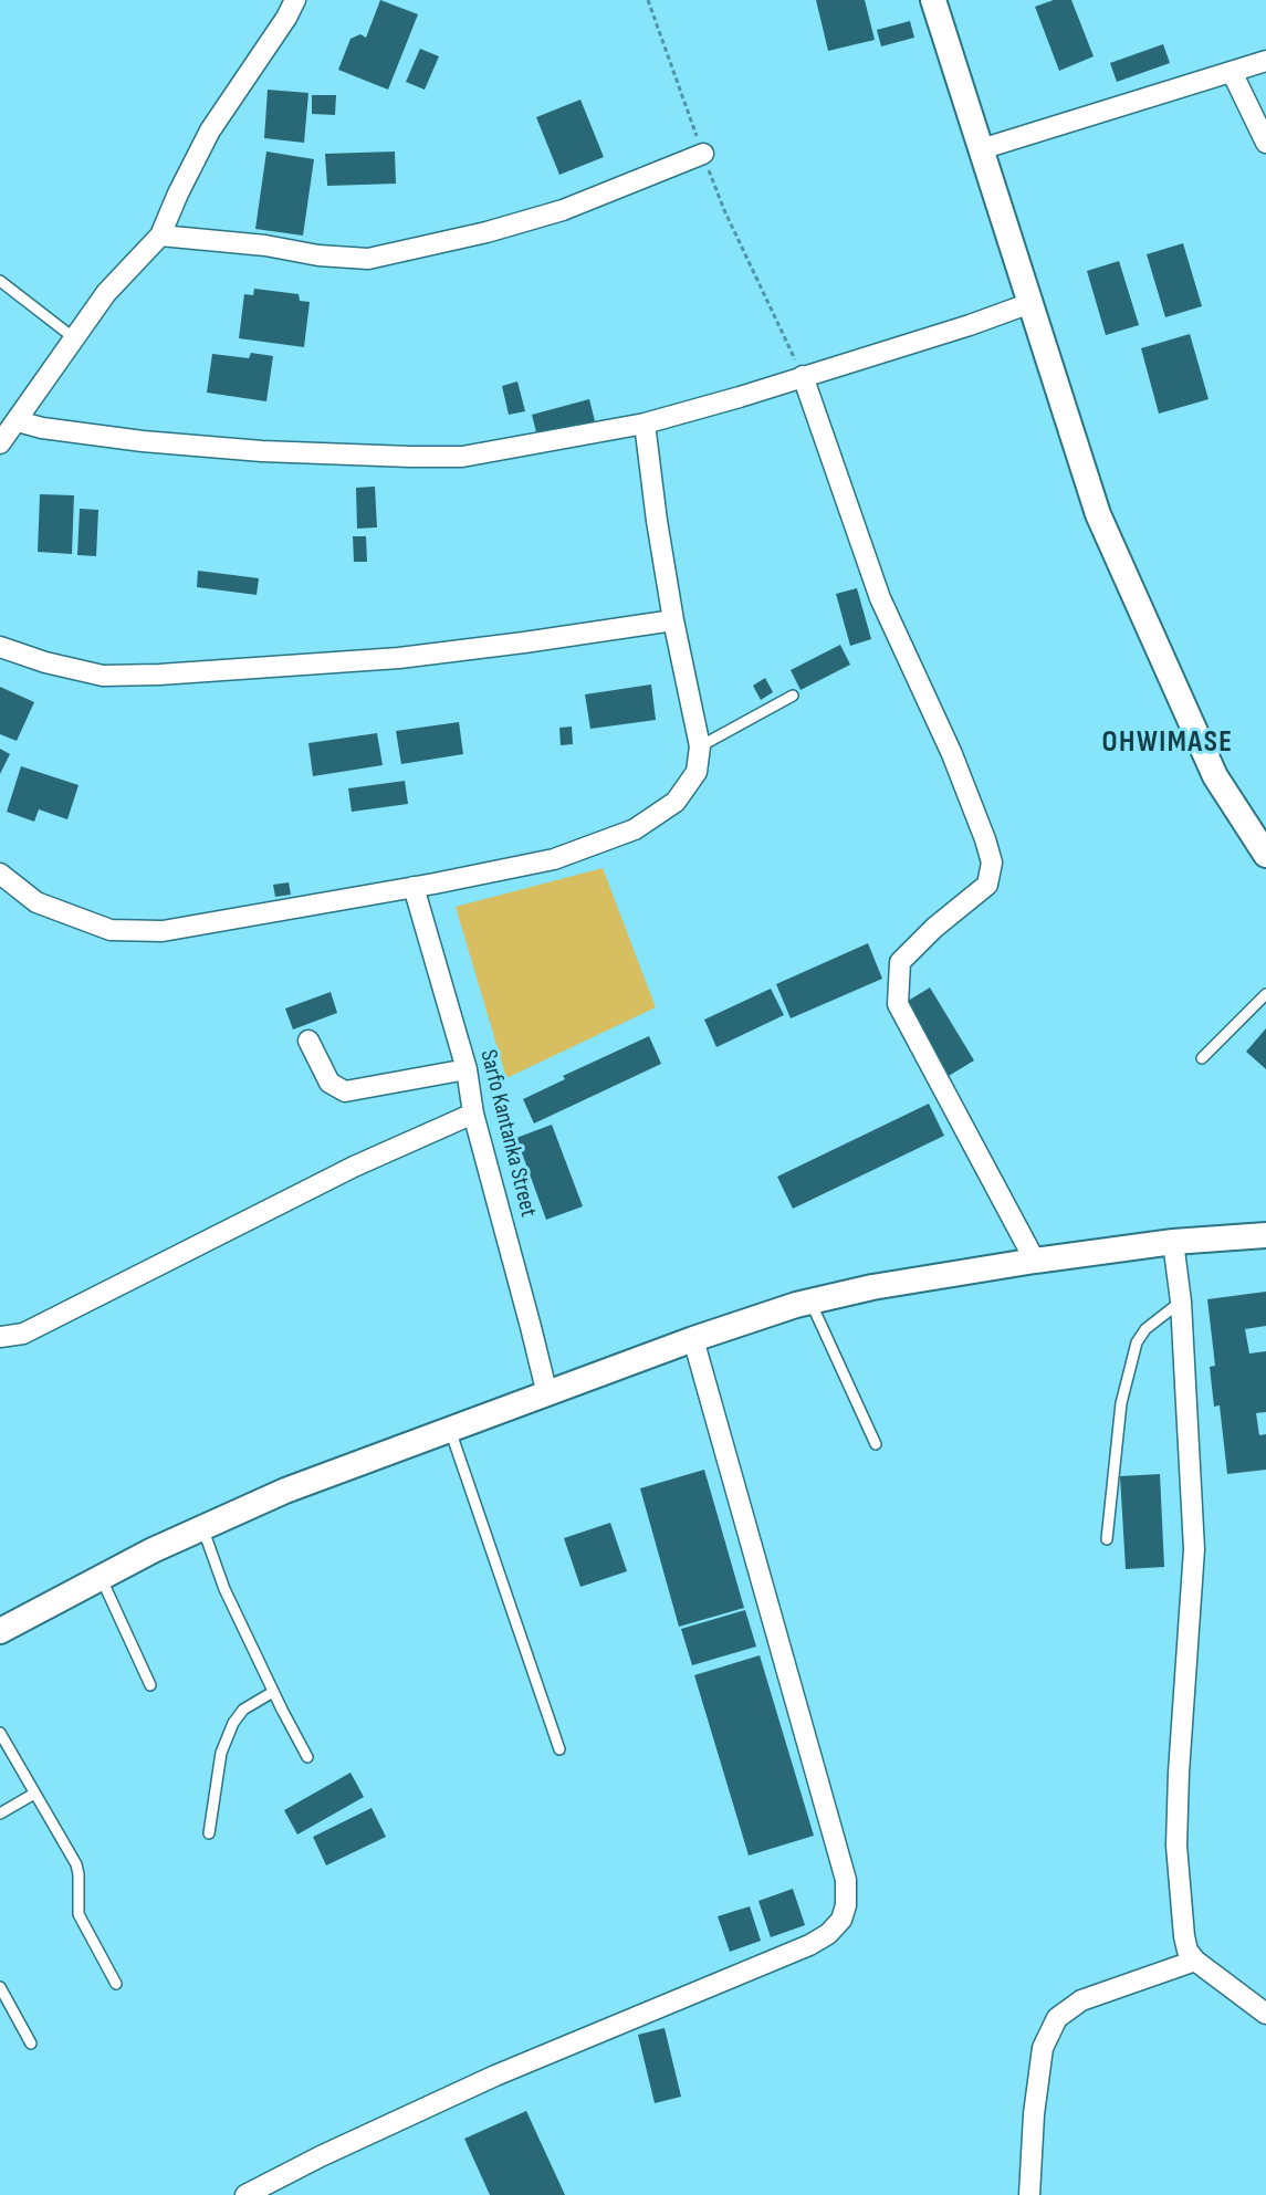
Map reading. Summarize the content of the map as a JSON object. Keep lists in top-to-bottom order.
{
  "streets": {
    "street": ["Sarfo Kantanka Street"]
  },
  "districts": ["OHWIMASE"]
}
